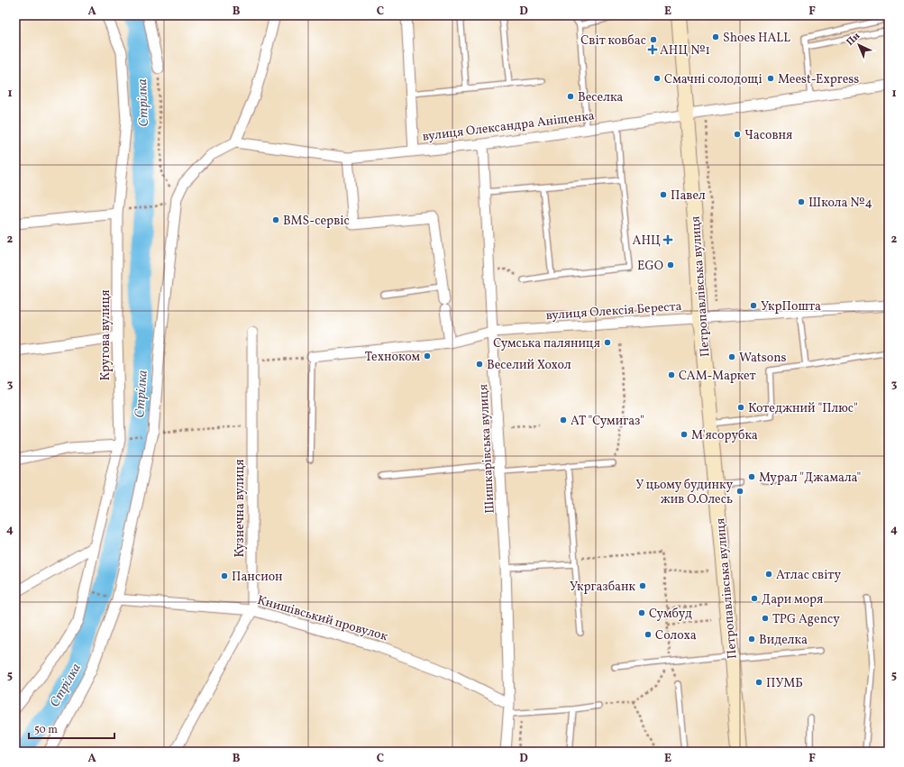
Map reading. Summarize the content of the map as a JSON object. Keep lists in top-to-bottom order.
{
  "streets": {
    "main road": ["Петропавлівська вулиця"],
    "street": [
      "вулиця Олександра Аніщенка",
      "вулиця Олексія Береста",
      "Кругова вулиця",
      "Шишкарівська вулиця",
      "Кузнечна вулиця",
      "Книшівський провулок"
    ]
  },
  "crossings": [
    ["вулиця Олександра Аніщенка", "Петропавлівська вулиця"],
    ["вулиця Олександра Аніщенка", "Шишкарівська вулиця"],
    ["Петропавлівська вулиця", "вулиця Олексія Береста"],
    ["вулиця Олексія Береста", "Шишкарівська вулиця"],
    ["Шишкарівська вулиця", "Книшівський провулок"],
    ["Кузнечна вулиця", "Книшівський провулок"]
  ],
  "water": ["Стрілка"],
  "places": {
    "other": [
      "Shoes HALL",
      "Світ ковбас",
      "Смачні солодощі",
      "Meest-Express",
      "Веселка",
      "Часовня",
      "Павел",
      "Школа №4",
      "BMS-сервіс",
      "EGO",
      "УкрПошта",
      "Сумська паляниця",
      "Техноком",
      "Watsons",
      "Веселий Хохол",
      "САМ-Маркет",
      "Котеджний \"Плюс\"",
      "АТ \"Сумигаз\"",
      "М'ясорубка",
      "Мурал \"Джамала\"",
      "У цьому будинку жив О.Олесь",
      "Атлас світу",
      "Пансион",
      "Укргазбанк",
      "Дари моря",
      "Сумбуд",
      "TPG Agency",
      "Солоха",
      "Виделка",
      "ПУМБ"
    ],
    "health": ["АНЦ №1", "АНЦ"]
  },
  "scale_bar": "50 m",
  "north": "top left",
  "grid": {
    "columns": [
      "A",
      "B",
      "C",
      "D",
      "E",
      "F"
    ],
    "rows": [
      "1",
      "2",
      "3",
      "4",
      "5"
    ]
  }
}
